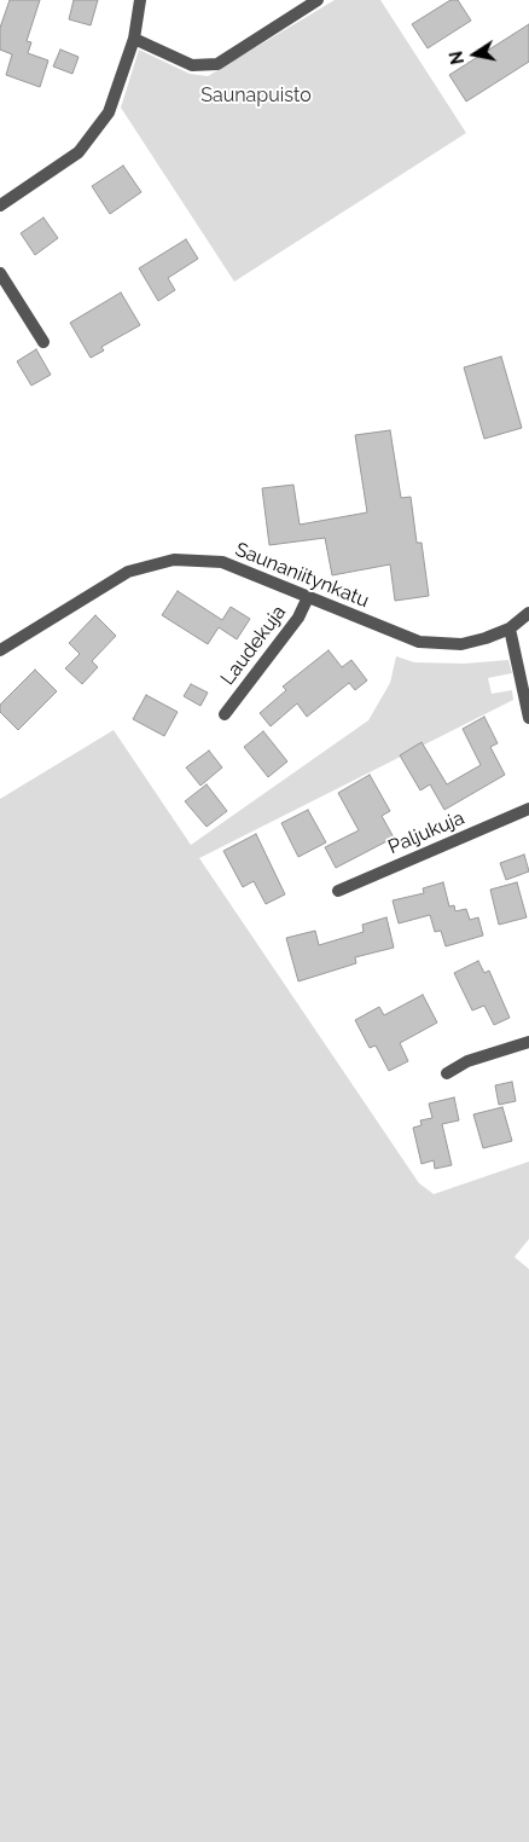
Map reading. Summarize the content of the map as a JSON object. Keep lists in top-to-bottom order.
{
  "streets": {
    "street": ["Saunaniitynkatu", "Laudekuja", "Paljukuja"]
  },
  "crossings": [
    ["Saunaniitynkatu", "Laudekuja"]
  ],
  "parks": ["Saunapuisto"],
  "north": "left"
}
